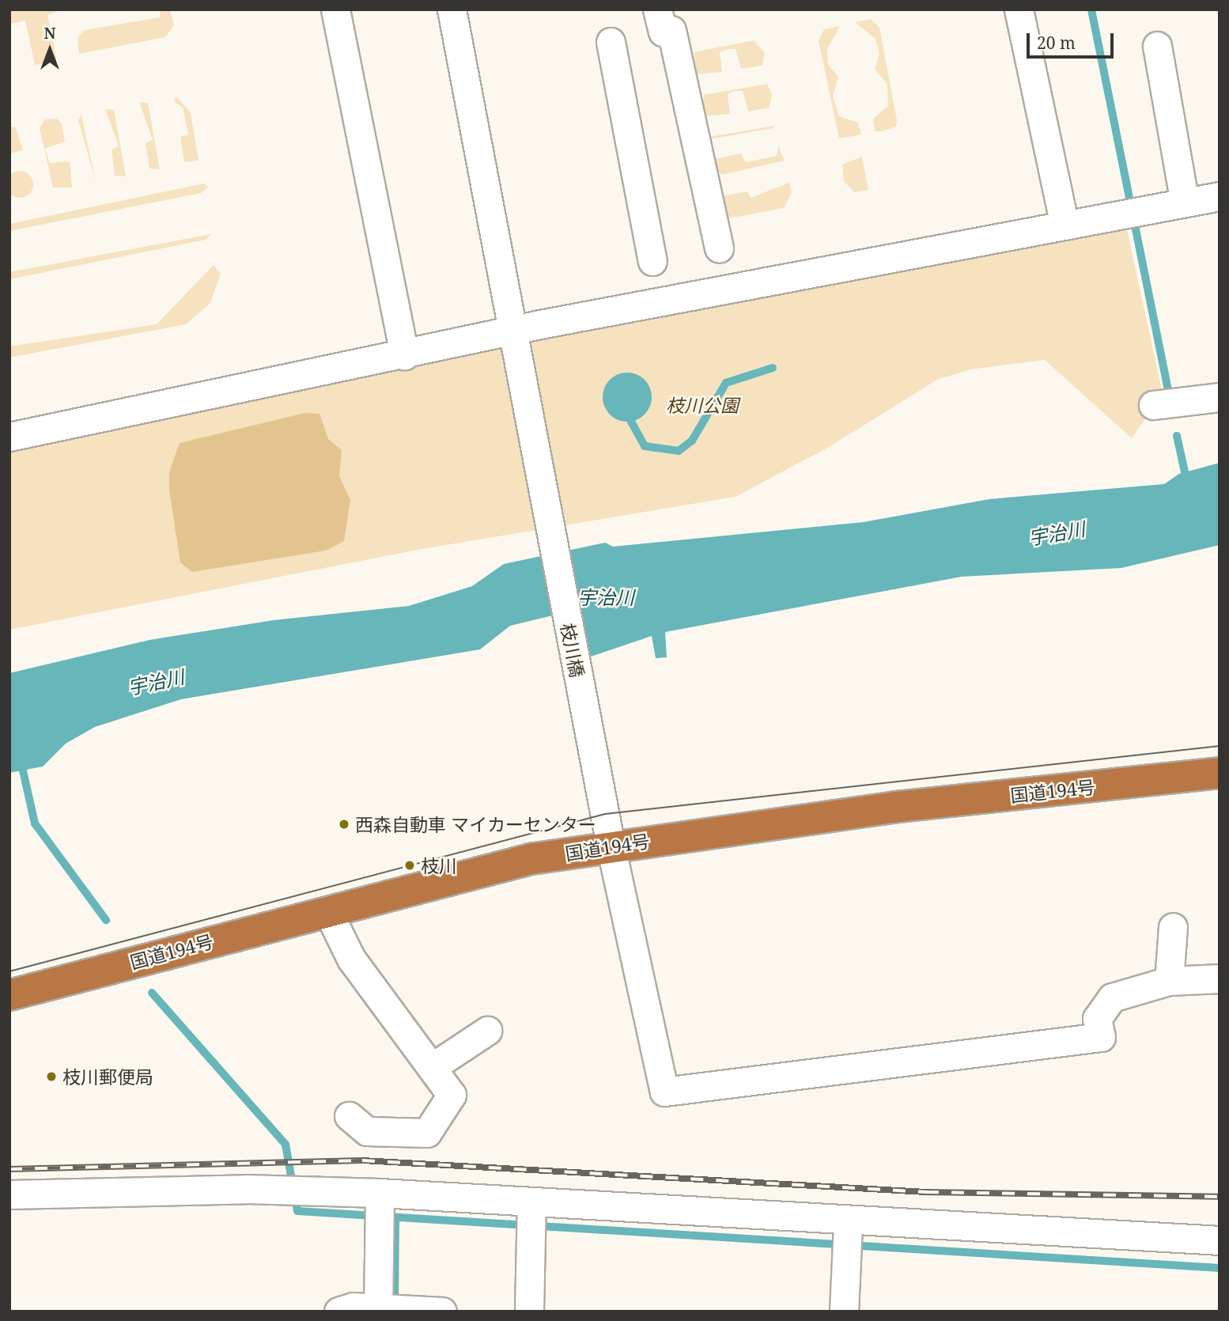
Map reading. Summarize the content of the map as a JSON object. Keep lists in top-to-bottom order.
{
  "streets": {
    "highway": ["国道194号"],
    "street": ["枝川橋"]
  },
  "crossings": [
    ["枝川橋", "国道194号"]
  ],
  "water": ["宇治川"],
  "parks": ["枝川公園"],
  "places": ["西森自動車 マイカーセンター", "枝川", "枝川郵便局"],
  "scale_bar": "20 m",
  "north": "top"
}
